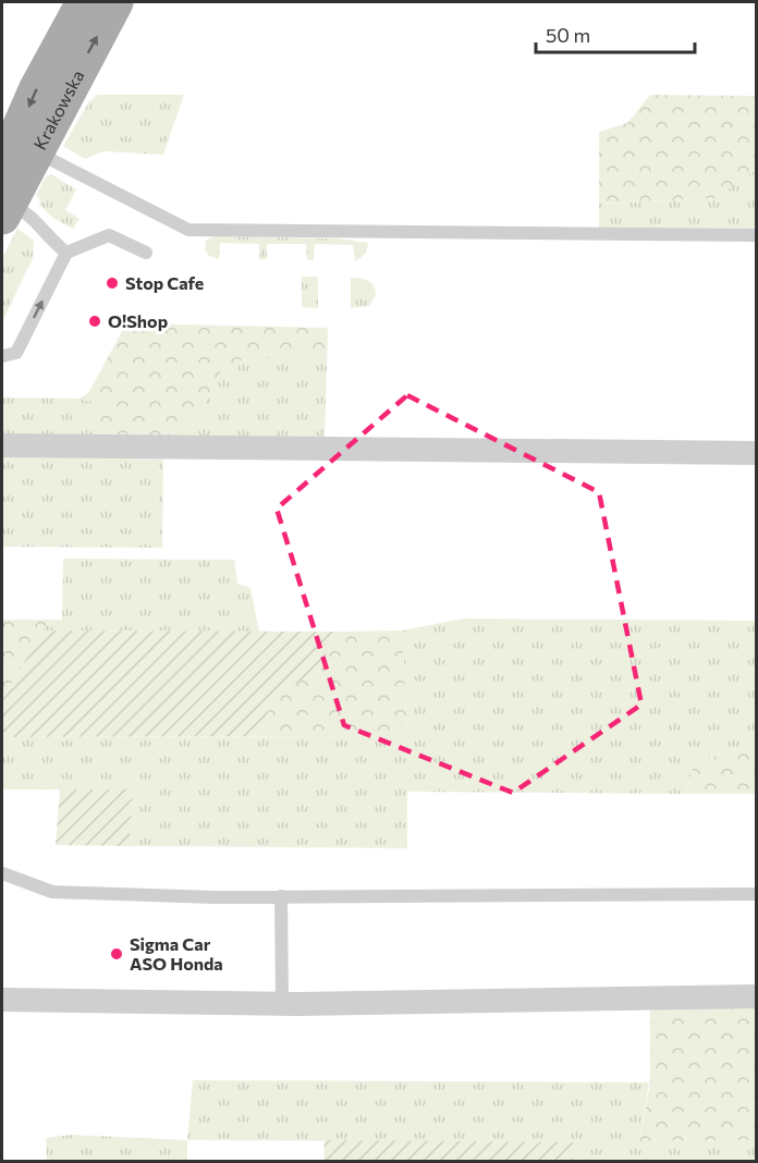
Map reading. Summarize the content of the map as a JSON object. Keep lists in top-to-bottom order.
{
  "streets": {
    "main road": ["Krakowska"]
  },
  "places": ["Stop Cafe", "O!Shop", "Sigma Car ASO Honda"],
  "scale_bar": "50 m"
}
